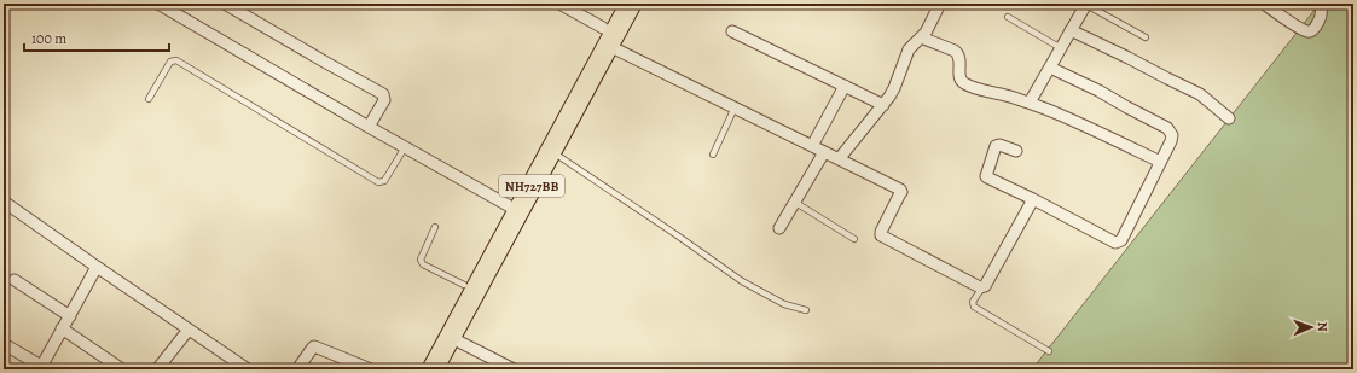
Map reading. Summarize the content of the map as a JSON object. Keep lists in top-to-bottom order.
{
  "streets": {
    "highway": ["NH727BB"]
  },
  "scale_bar": "100 m",
  "north": "right"
}
